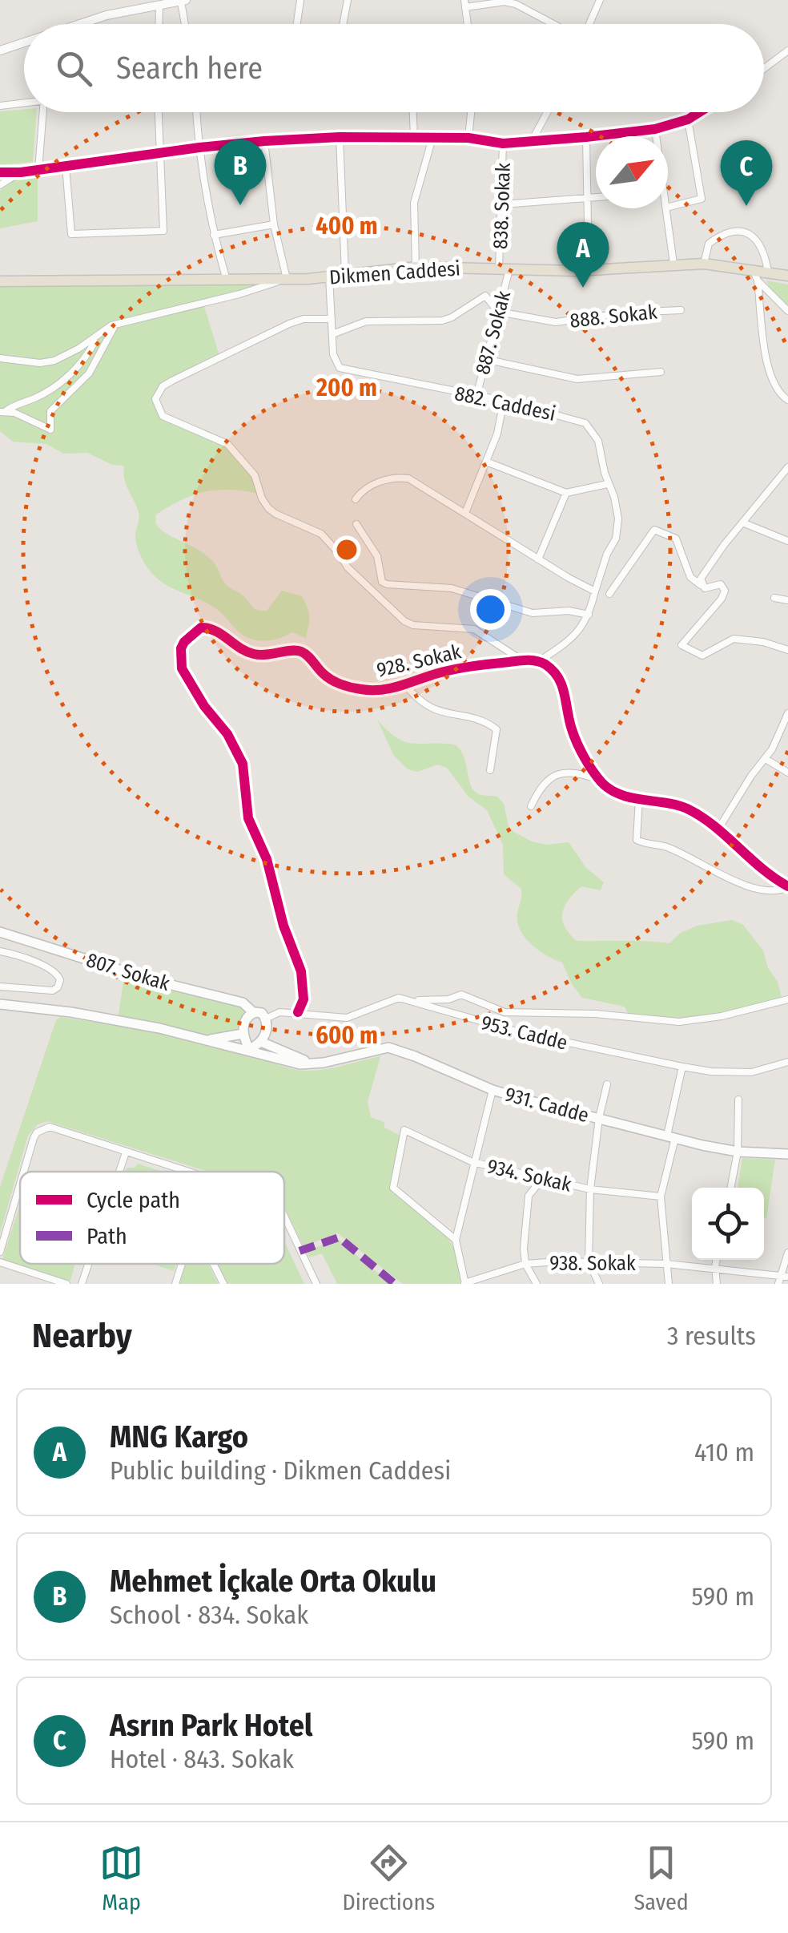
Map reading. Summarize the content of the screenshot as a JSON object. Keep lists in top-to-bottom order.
{
  "streets": {
    "main road": ["Dikmen Caddesi", "807. Sokak", "931. Cadde"],
    "street": [
      "838. Sokak",
      "888. Sokak",
      "887. Sokak",
      "882. Caddesi",
      "928. Sokak",
      "953. Cadde",
      "934. Sokak",
      "938. Sokak"
    ]
  },
  "crossings": [
    ["838. Sokak", "Dikmen Caddesi"],
    ["838. Sokak", "887. Sokak"],
    ["Dikmen Caddesi", "887. Sokak"],
    ["Dikmen Caddesi", "882. Caddesi"],
    ["888. Sokak", "887. Sokak"],
    ["888. Sokak", "882. Caddesi"],
    ["887. Sokak", "882. Caddesi"],
    ["928. Sokak", "953. Cadde"],
    ["934. Sokak", "938. Sokak"]
  ],
  "legend": ["Cycle path", "Path"],
  "north": "top right",
  "page": {
    "search": "Search here",
    "pins": ["B", "C", "A"],
    "heading": ["Nearby", "3 results"],
    "list": [
      {
        "mark": "A",
        "name": "MNG Kargo",
        "note": "Public building · Dikmen Caddesi",
        "value": "410 m"
      },
      {
        "mark": "B",
        "name": "Mehmet İçkale Orta Okulu",
        "note": "School · 834. Sokak",
        "value": "590 m"
      },
      {
        "mark": "C",
        "name": "Asrın Park Hotel",
        "note": "Hotel · 843. Sokak",
        "value": "590 m"
      }
    ],
    "nav": ["Map", "Directions", "Saved"]
  },
  "rings": ["400 m", "200 m", "600 m"]
}
